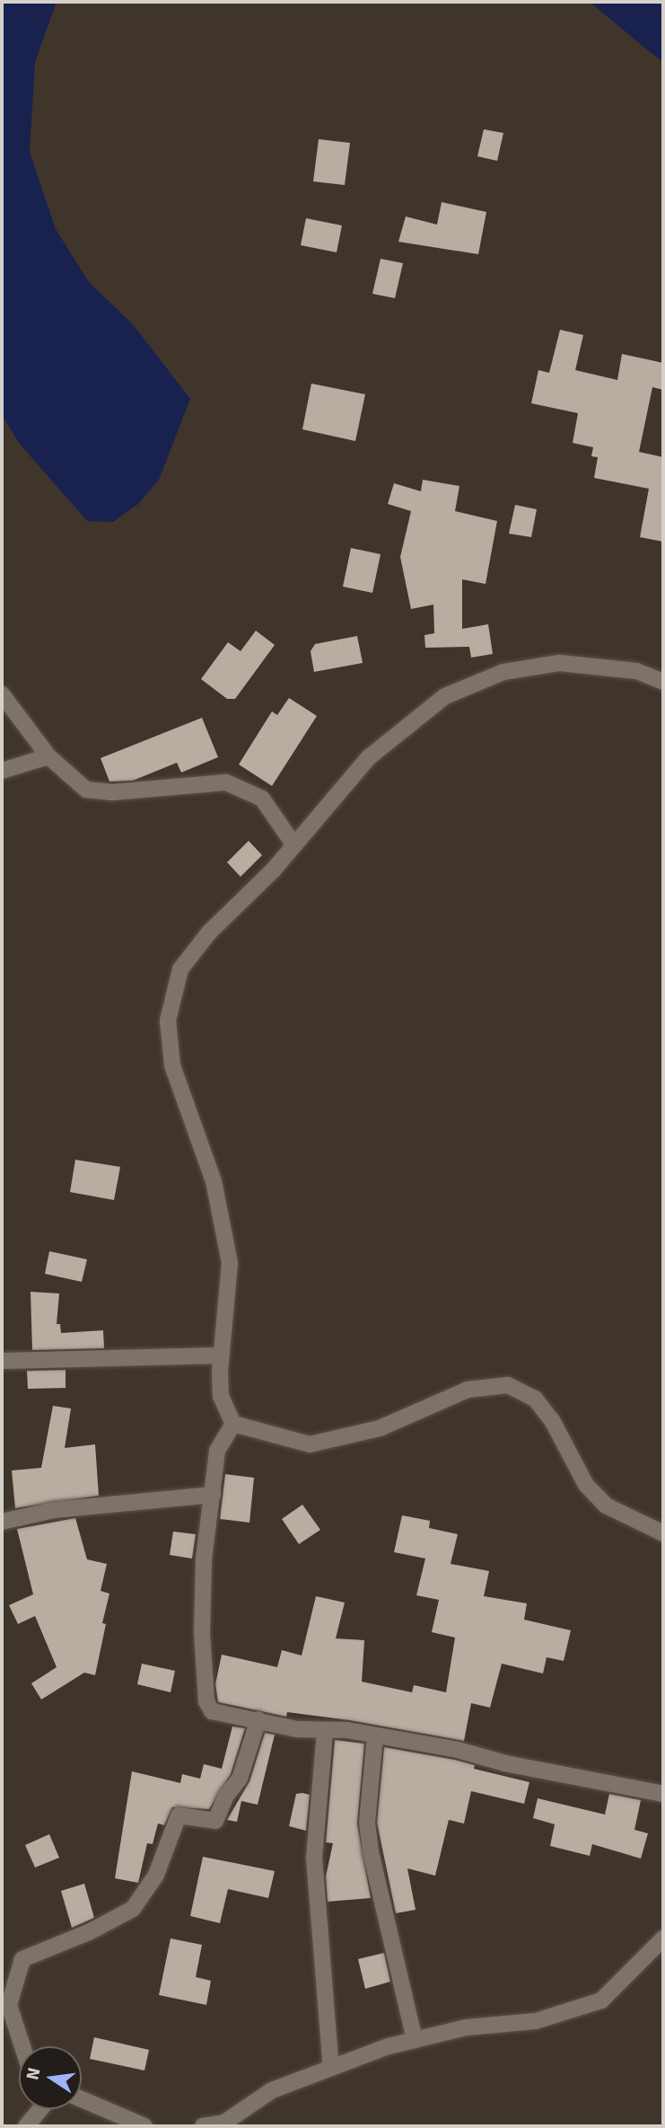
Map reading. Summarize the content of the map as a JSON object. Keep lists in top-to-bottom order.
{
  "north": "left"
}
